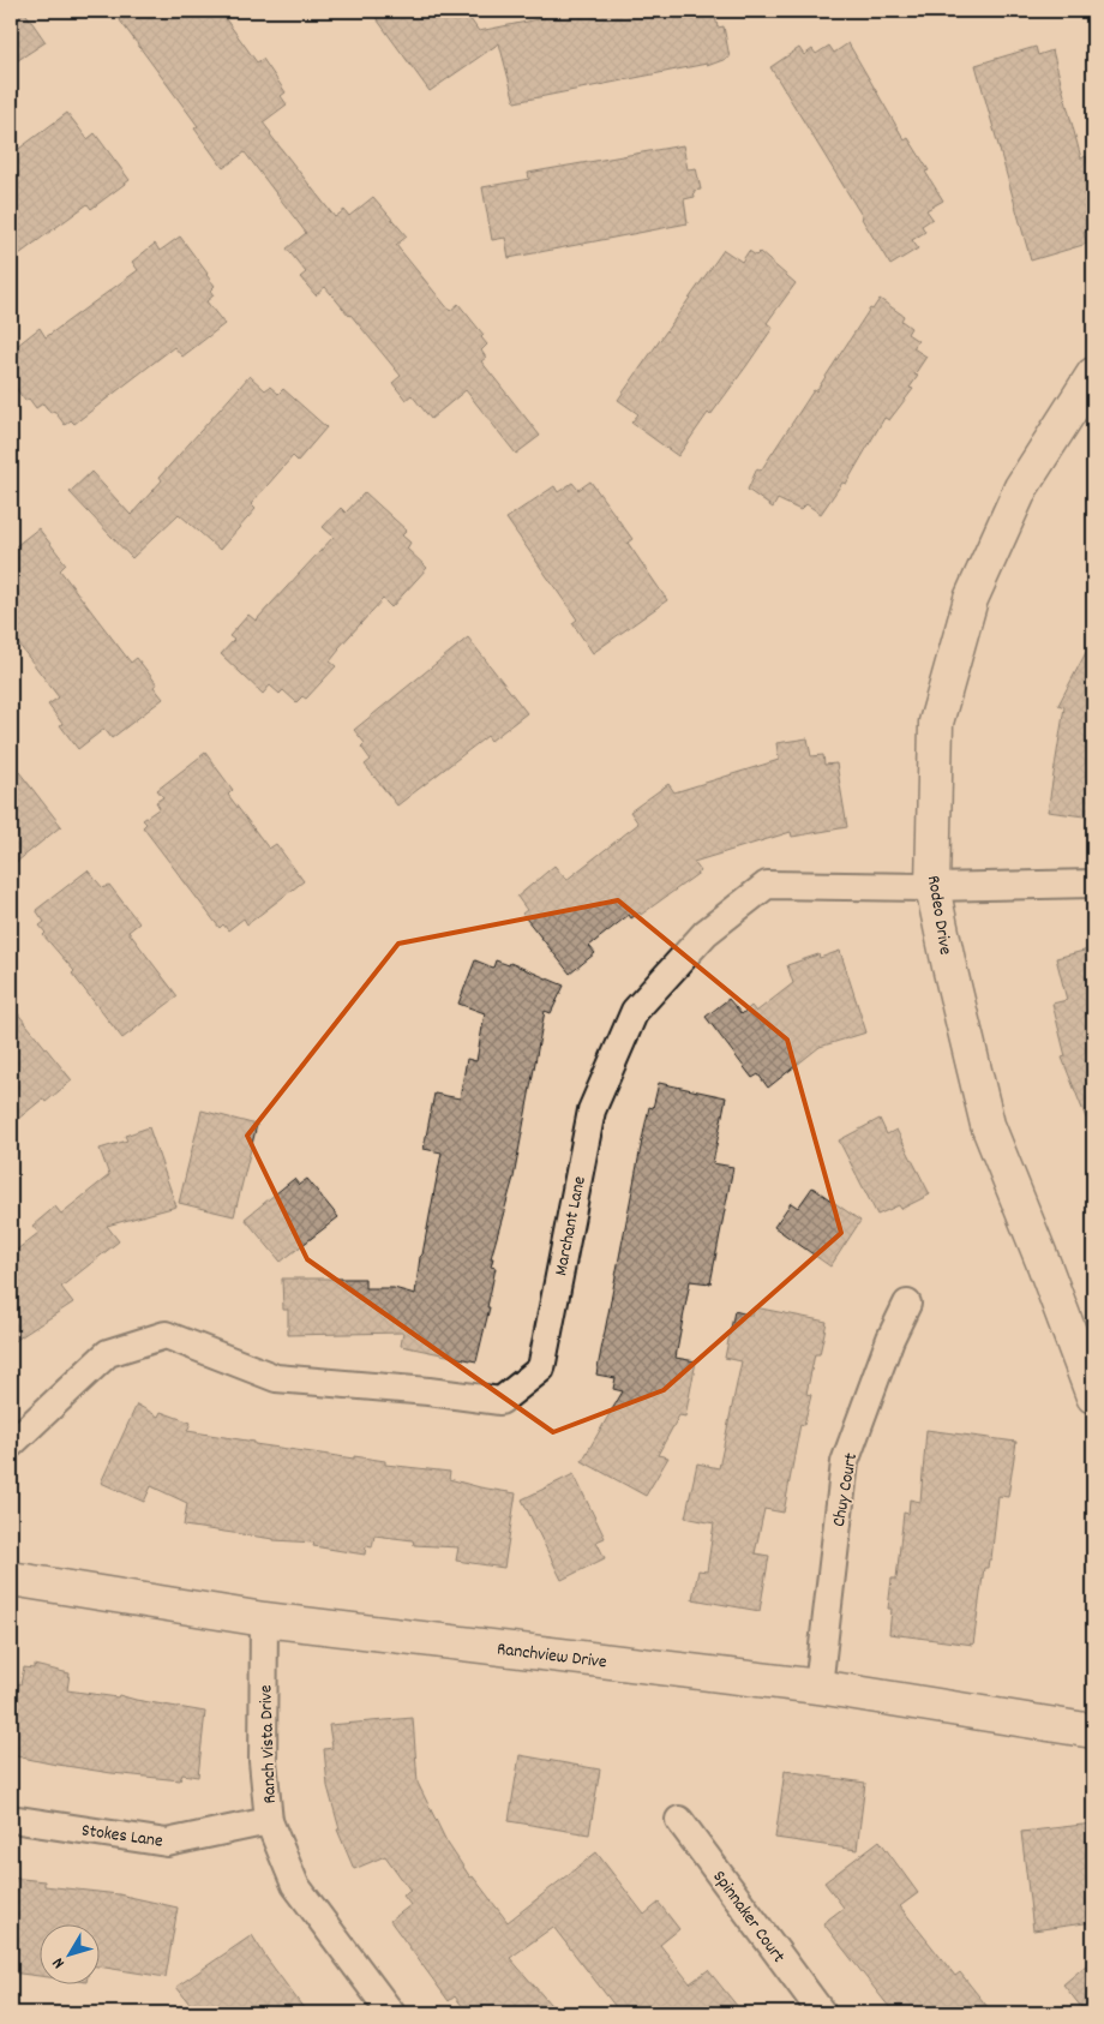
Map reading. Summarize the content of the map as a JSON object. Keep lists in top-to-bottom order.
{
  "streets": {
    "street": [
      "Rodeo Drive",
      "Marchant Lane",
      "Chuy Court",
      "Ranchview Drive",
      "Ranch Vista Drive",
      "Stokes Lane",
      "Spinnaker Court"
    ]
  },
  "crossings": [
    ["Rodeo Drive", "Marchant Lane"],
    ["Chuy Court", "Ranchview Drive"],
    ["Ranchview Drive", "Ranch Vista Drive"],
    ["Ranch Vista Drive", "Stokes Lane"]
  ],
  "north": "bottom left"
}
